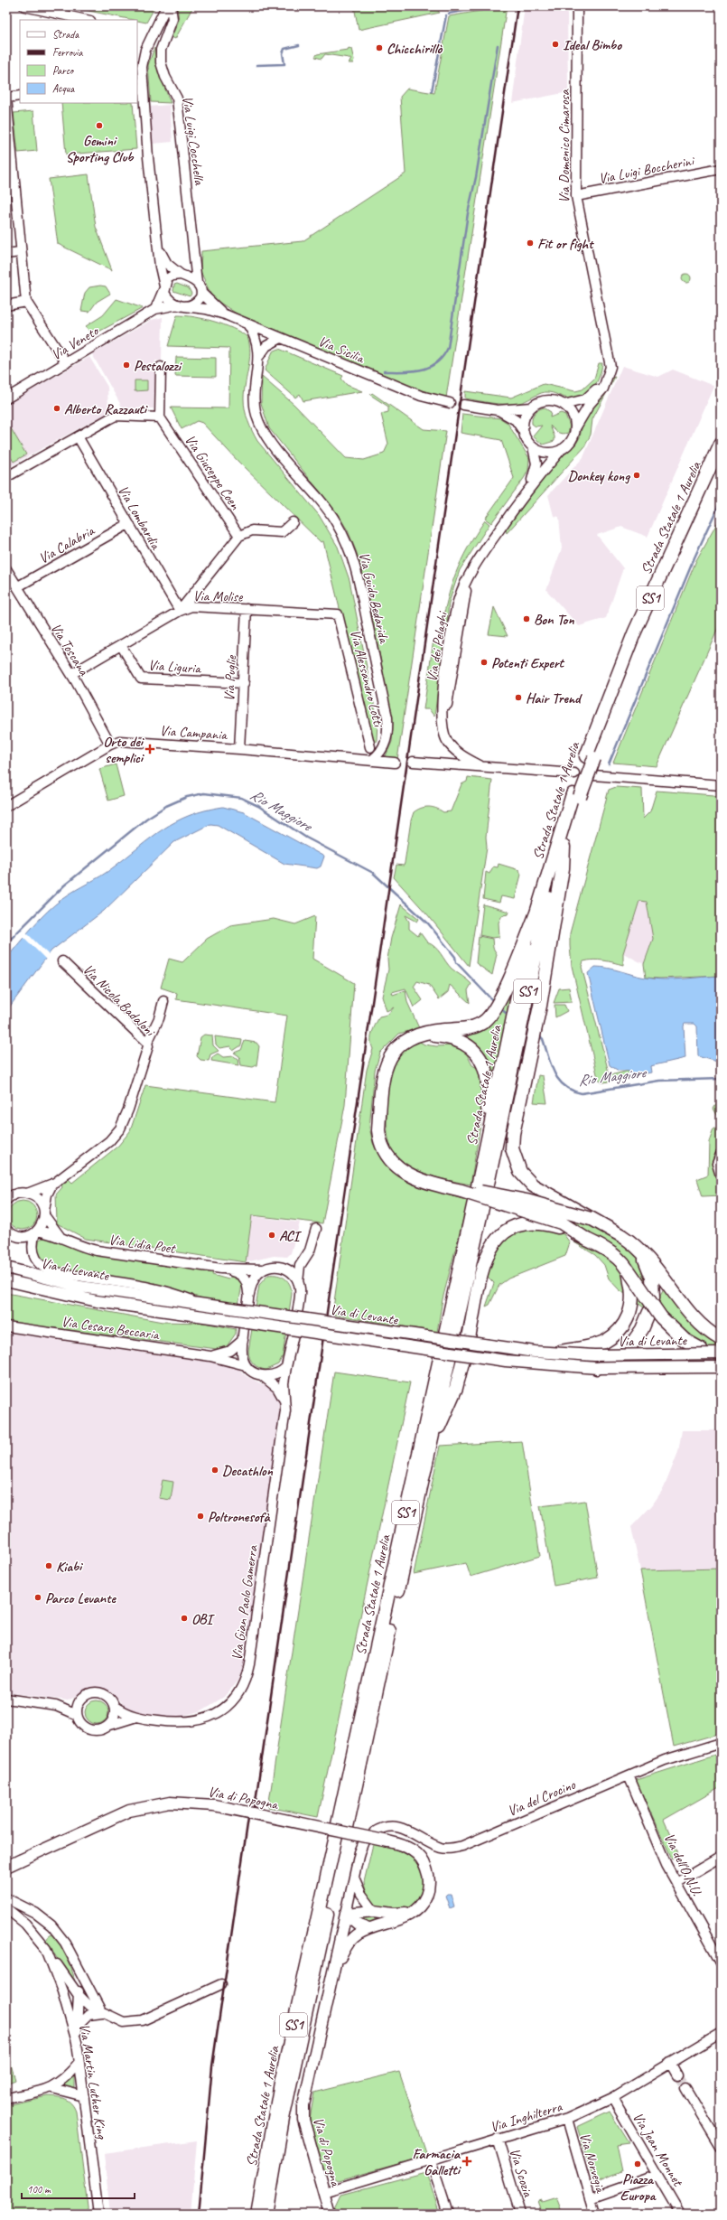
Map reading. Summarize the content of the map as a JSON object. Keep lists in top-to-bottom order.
{
  "streets": {
    "highway": ["Strada Statale 1 Aurelia", "SS1"],
    "main road": ["Via di Levante", "Via di Popogna"],
    "street": [
      "Via Luigi Cocchella",
      "Via Domenico Cimarosa",
      "Via Luigi Boccherini",
      "Via Veneto",
      "Via Sicilia",
      "Via Giuseppe Coen",
      "Via Lombardia",
      "Via Calabria",
      "Via Molise",
      "Via Guido Bedarida",
      "Via dei Pelaghi",
      "Via Toscana",
      "Via Liguria",
      "Via Alessandro Lotti",
      "Via Puglie",
      "Via Campania",
      "Via Nicola Badaloni",
      "Via Lidia Poet",
      "Via Cesare Beccaria",
      "Via Gian Paolo Gamerra",
      "Via del Crocino",
      "Via dell'O.N.U.",
      "Via Martin Luther King",
      "Via Inghilterra",
      "Via Jean Monnet",
      "Via Norvegia",
      "Via Scozia"
    ]
  },
  "crossings": [
    ["Via Luigi Cocchella", "Via Veneto"],
    ["Via Luigi Cocchella", "Via Sicilia"],
    ["Via Domenico Cimarosa", "Via Luigi Boccherini"],
    ["Via Domenico Cimarosa", "Via dei Pelaghi"],
    ["Via Veneto", "Via Sicilia"],
    ["Via Sicilia", "Via Guido Bedarida"],
    ["Via Lombardia", "Via Calabria"],
    ["Via Lombardia", "Via Molise"],
    ["Via Calabria", "Via Toscana"],
    ["Via Molise", "Via Toscana"],
    ["Via Molise", "Via Liguria"],
    ["Via Molise", "Via Alessandro Lotti"],
    ["Via Molise", "Via Puglie"],
    ["Via Guido Bedarida", "Via Campania"],
    ["Via Toscana", "Via Campania"],
    ["Via Liguria", "Via Puglie"],
    ["Via Puglie", "Via Campania"],
    ["Via Nicola Badaloni", "Via Lidia Poet"],
    ["Via di Popogna", "Via Inghilterra"],
    ["Via del Crocino", "Via dell'O.N.U."],
    ["Via Inghilterra", "Via Jean Monnet"],
    ["Via Inghilterra", "Via Norvegia"],
    ["Via Inghilterra", "Via Scozia"]
  ],
  "water": ["Rio Maggiore"],
  "places": {
    "other": [
      "Ideal Bimbo",
      "Chicchirillò",
      "Gemini Sporting Club",
      "Fit or fight",
      "Pestalozzi",
      "Alberto Razzauti",
      "Donkey kong",
      "Bon Ton",
      "Potenti Expert",
      "Hair Trend",
      "ACI",
      "Decathlon",
      "Poltronesofà",
      "Kiabi",
      "Parco Levante",
      "OBI",
      "Piazza Europa"
    ],
    "health": ["Orto dei semplici", "Farmacia Galletti"]
  },
  "legend": [
    "Strada",
    "Ferrovia",
    "Parco",
    "Acqua"
  ],
  "scale_bar": "100 m"
}
